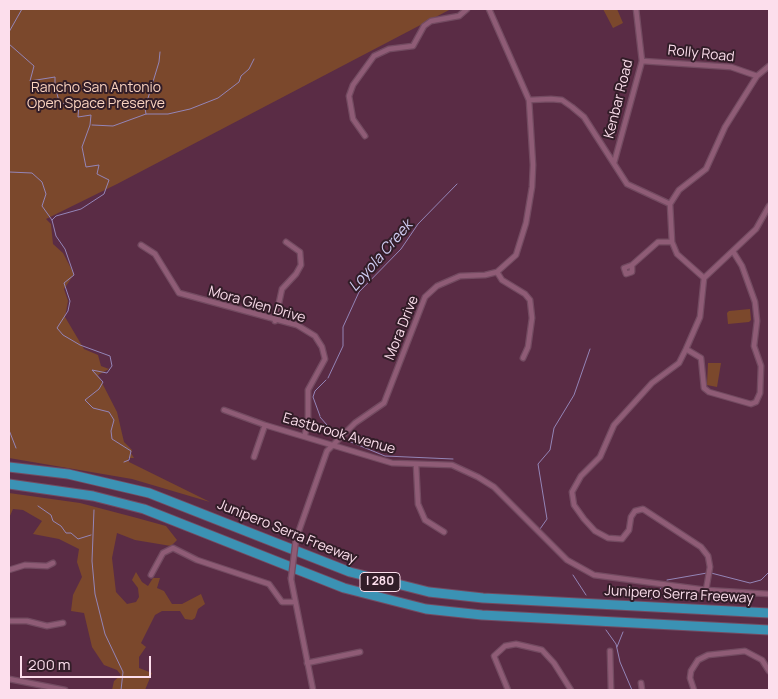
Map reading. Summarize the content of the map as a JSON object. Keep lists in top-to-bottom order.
{
  "streets": {
    "highway": ["Junipero Serra Freeway", "I 280"],
    "street": [
      "Rolly Road",
      "Kenbar Road",
      "Mora Glen Drive",
      "Mora Drive",
      "Eastbrook Avenue"
    ]
  },
  "crossings": [
    ["Rolly Road", "Kenbar Road"],
    ["Mora Glen Drive", "Eastbrook Avenue"],
    ["Mora Drive", "Eastbrook Avenue"]
  ],
  "water": ["Loyola Creek"],
  "parks": ["Rancho San Antonio Open Space Preserve"],
  "scale_bar": "200 m"
}
